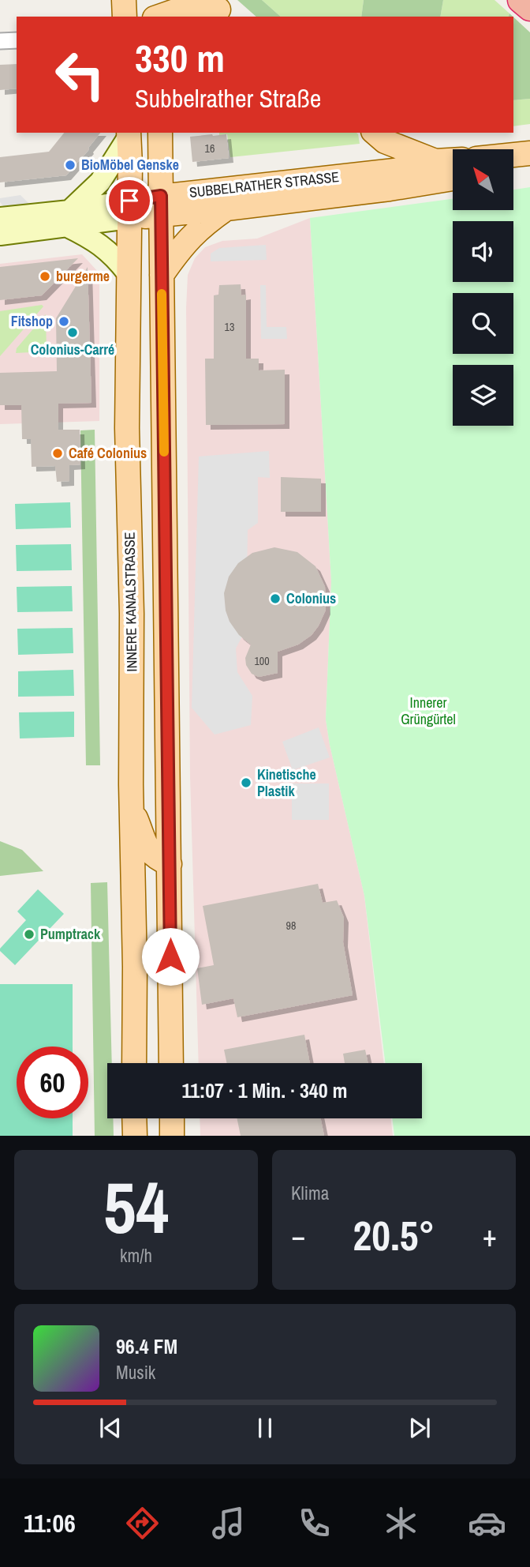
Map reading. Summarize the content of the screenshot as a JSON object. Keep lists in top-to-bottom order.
{
  "streets": {
    "main road": ["SUBBELRATHER STRASSE", "INNERE KANALSTRASSE"]
  },
  "crossings": [
    ["SUBBELRATHER STRASSE", "INNERE KANALSTRASSE"]
  ],
  "parks": ["Innerer Grüngürtel"],
  "places": [
    "BioMöbel Genske",
    "burgerme",
    "Fitshop",
    "Colonius-Carré",
    "Café Colonius",
    "Colonius",
    "Kinetische Plastik",
    "Pumptrack"
  ],
  "house_numbers": [
    "16",
    "13",
    "100",
    "98"
  ],
  "north": "top left",
  "page": {
    "turn": ["330 m", "Subbelrather Straße"],
    "limit": "60",
    "trip": "11:07 · 1 Min. · 340 m",
    "tile": [
      ["54", "km/h"],
      "Klima"
    ],
    "heat": ["−", "20.5°", "+"],
    "song": ["96.4 FM", "Musik"],
    "tabs": "11:06"
  }
}
